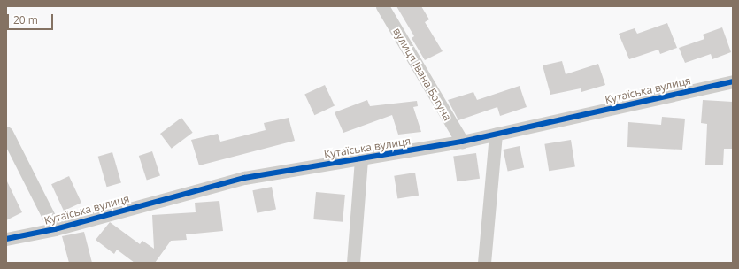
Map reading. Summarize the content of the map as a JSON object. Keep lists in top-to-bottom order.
{
  "streets": {
    "street": ["вулиця Івана Богуна", "Кутаїська вулиця"]
  },
  "crossings": [
    ["вулиця Івана Богуна", "Кутаїська вулиця"]
  ],
  "scale_bar": "20 m"
}
